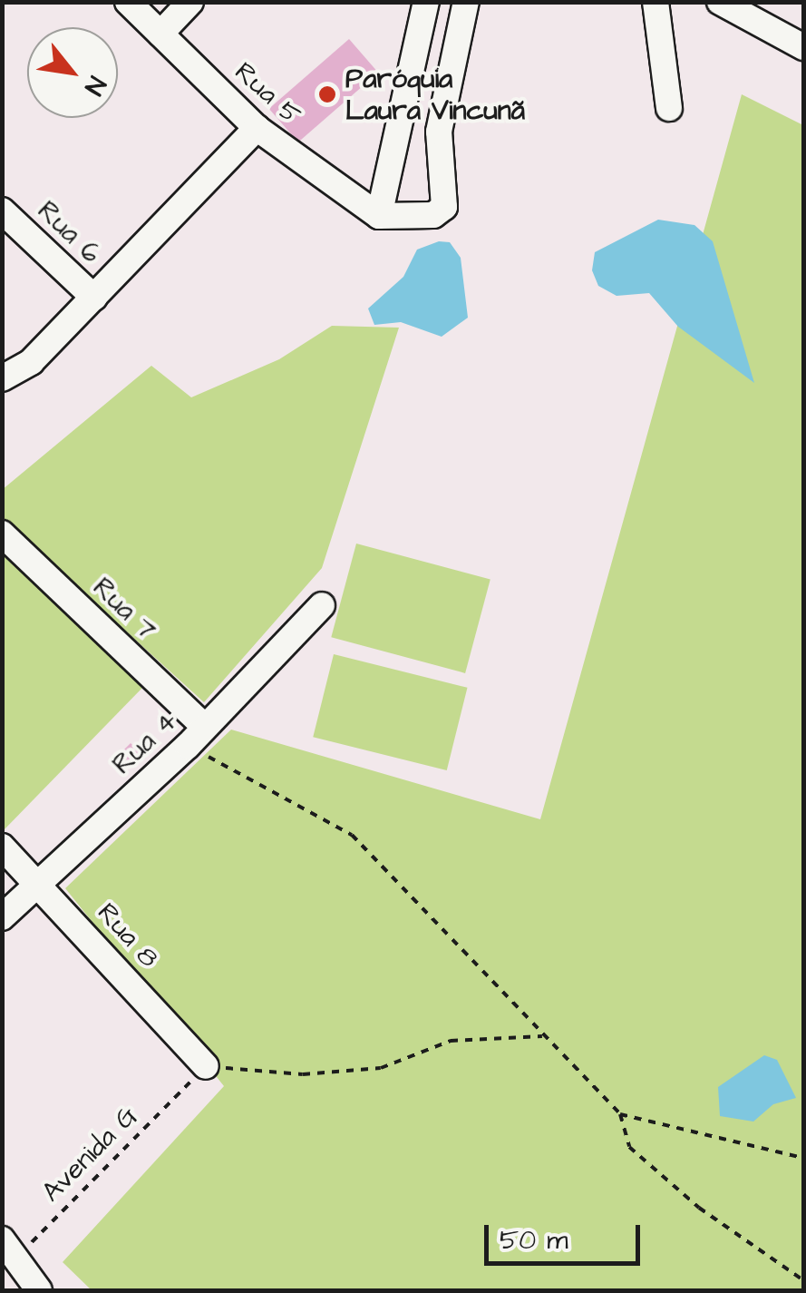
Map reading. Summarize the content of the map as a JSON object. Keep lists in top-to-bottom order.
{
  "streets": {
    "street": [
      "Rua 5",
      "Rua 6",
      "Rua 7",
      "Rua 4",
      "Rua 8"
    ],
    "path": ["Avenida G"]
  },
  "crossings": [
    ["Rua 7", "Rua 4"],
    ["Rua 4", "Rua 8"],
    ["Rua 8", "Avenida G"]
  ],
  "places": ["Paróquia Laura Vincunã"],
  "scale_bar": "50 m",
  "north": "bottom right"
}
